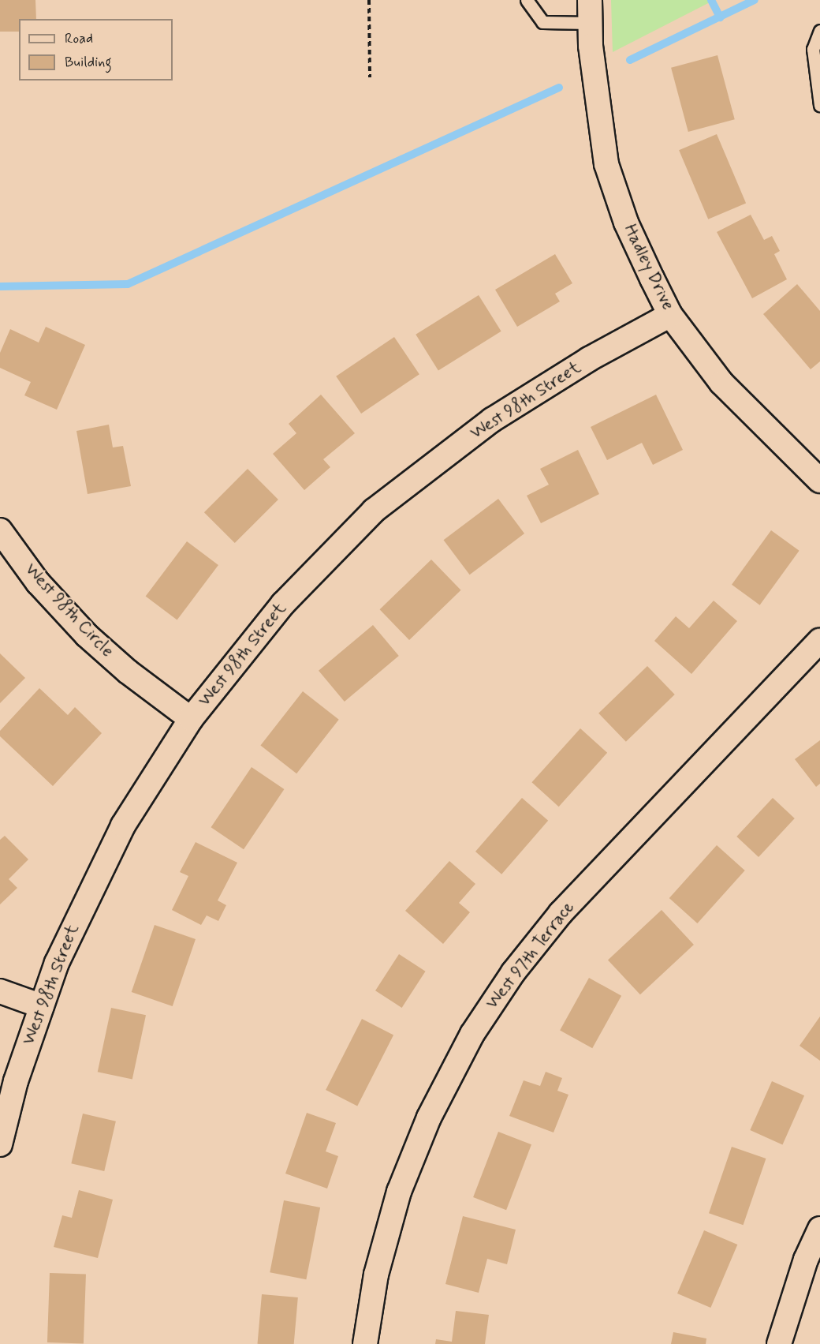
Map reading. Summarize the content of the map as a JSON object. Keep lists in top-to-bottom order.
{
  "streets": {
    "street": [
      "Hadley Drive",
      "West 98th Street",
      "West 98th Circle",
      "West 97th Terrace"
    ]
  },
  "crossings": [
    ["Hadley Drive", "West 98th Street"],
    ["West 98th Street", "West 98th Circle"]
  ],
  "legend": ["Road", "Building"]
}
